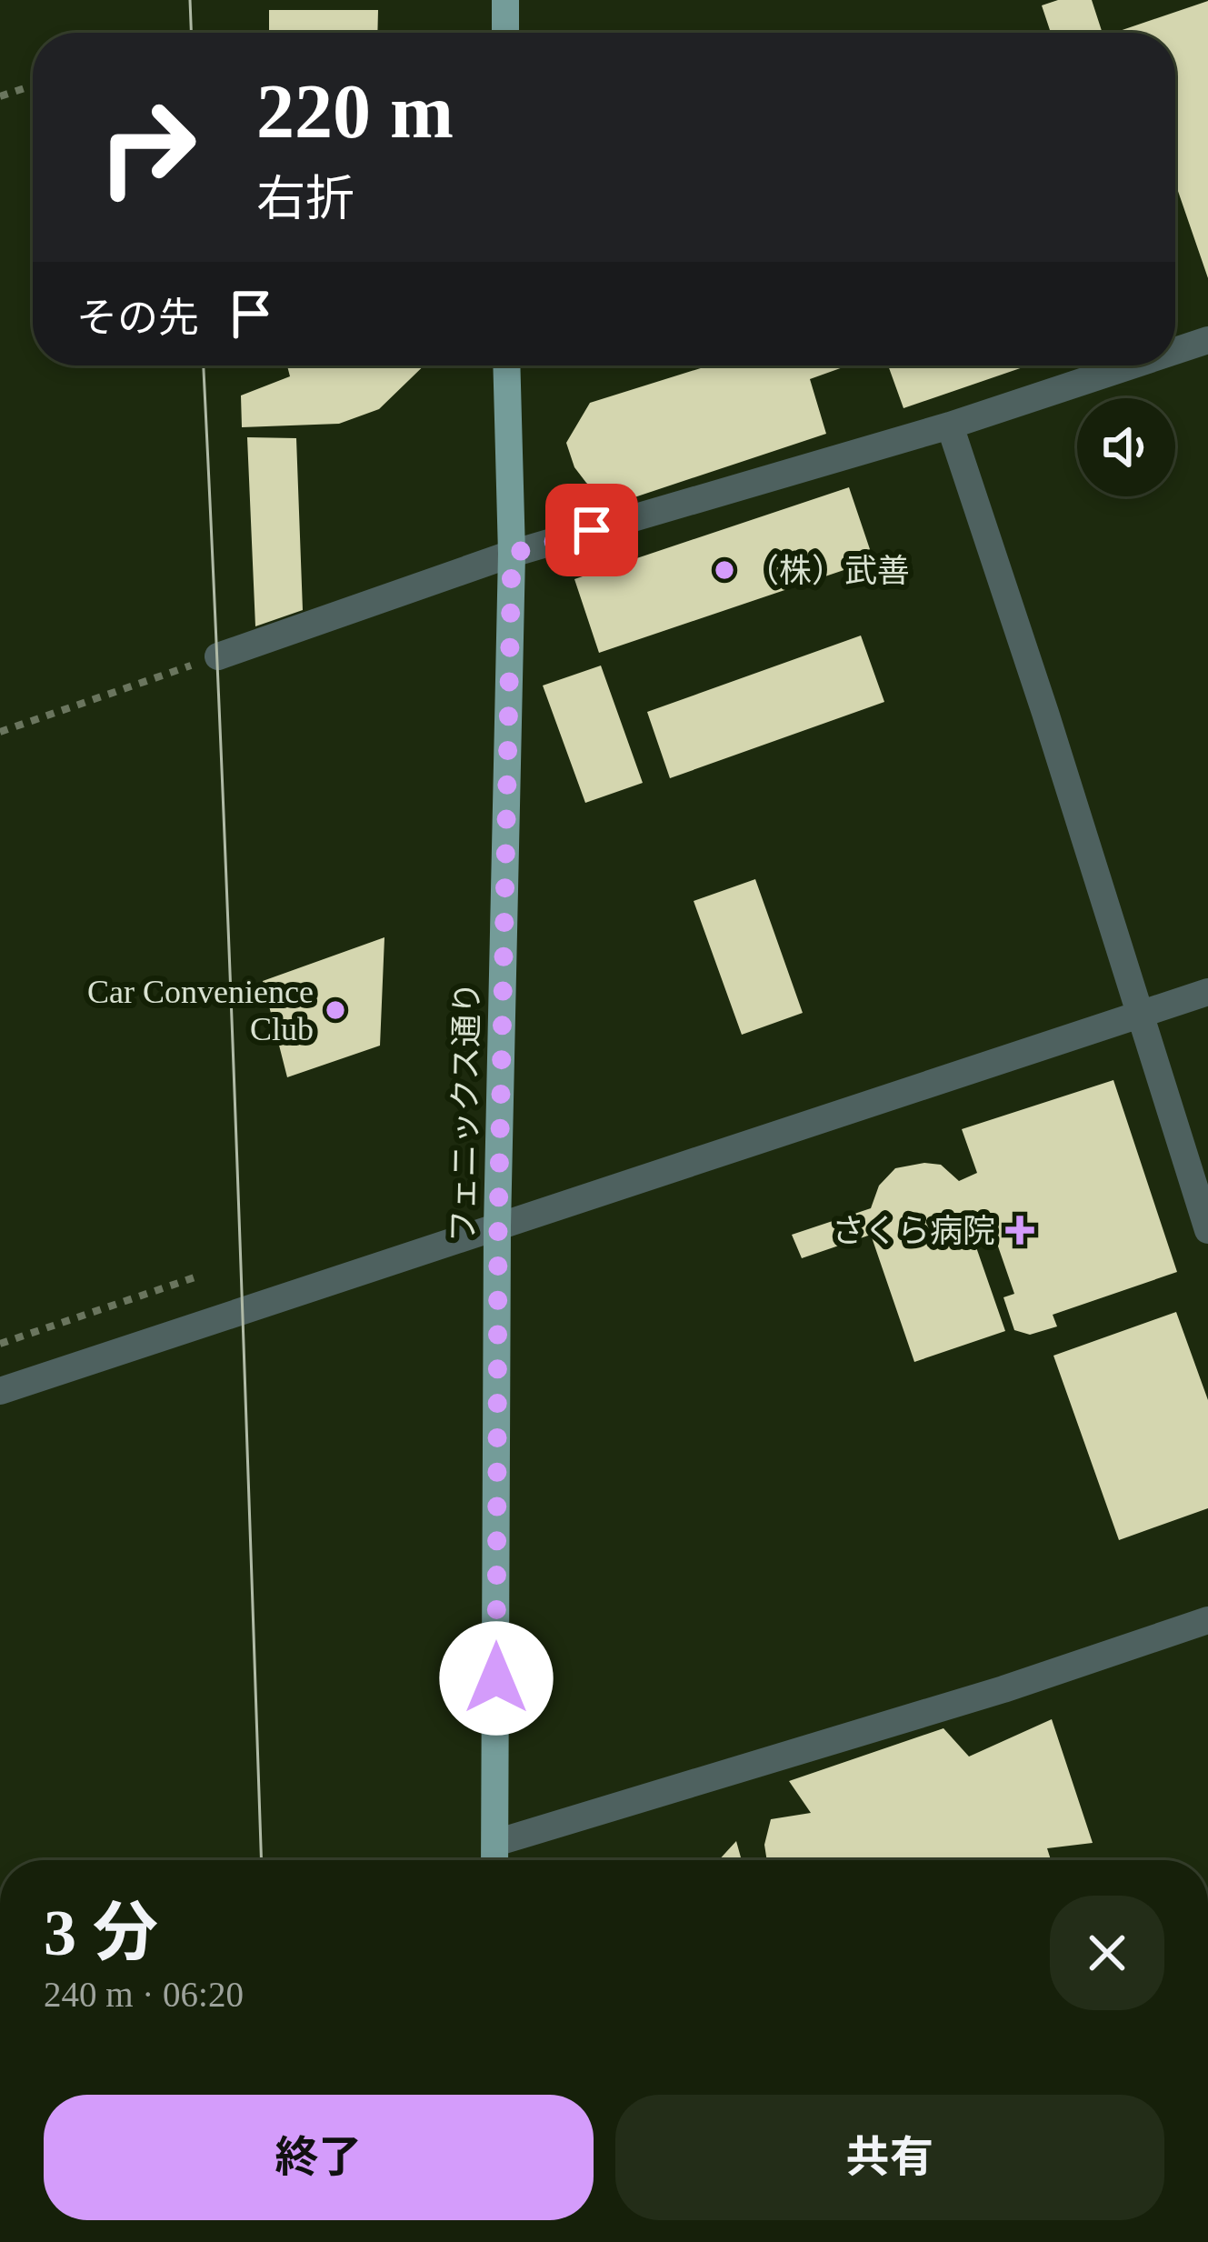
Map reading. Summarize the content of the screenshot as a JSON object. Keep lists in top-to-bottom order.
{
  "streets": {
    "main road": ["フェニックス通り"]
  },
  "places": {
    "other": ["（株）武善", "Car Convenience Club"],
    "health": ["さくら病院"]
  },
  "page": {
    "turn": ["220 m", "右折"],
    "then": "その先",
    "heading": ["3 分", "240 m · 06:20"],
    "buttons": ["終了", "共有"]
  }
}
